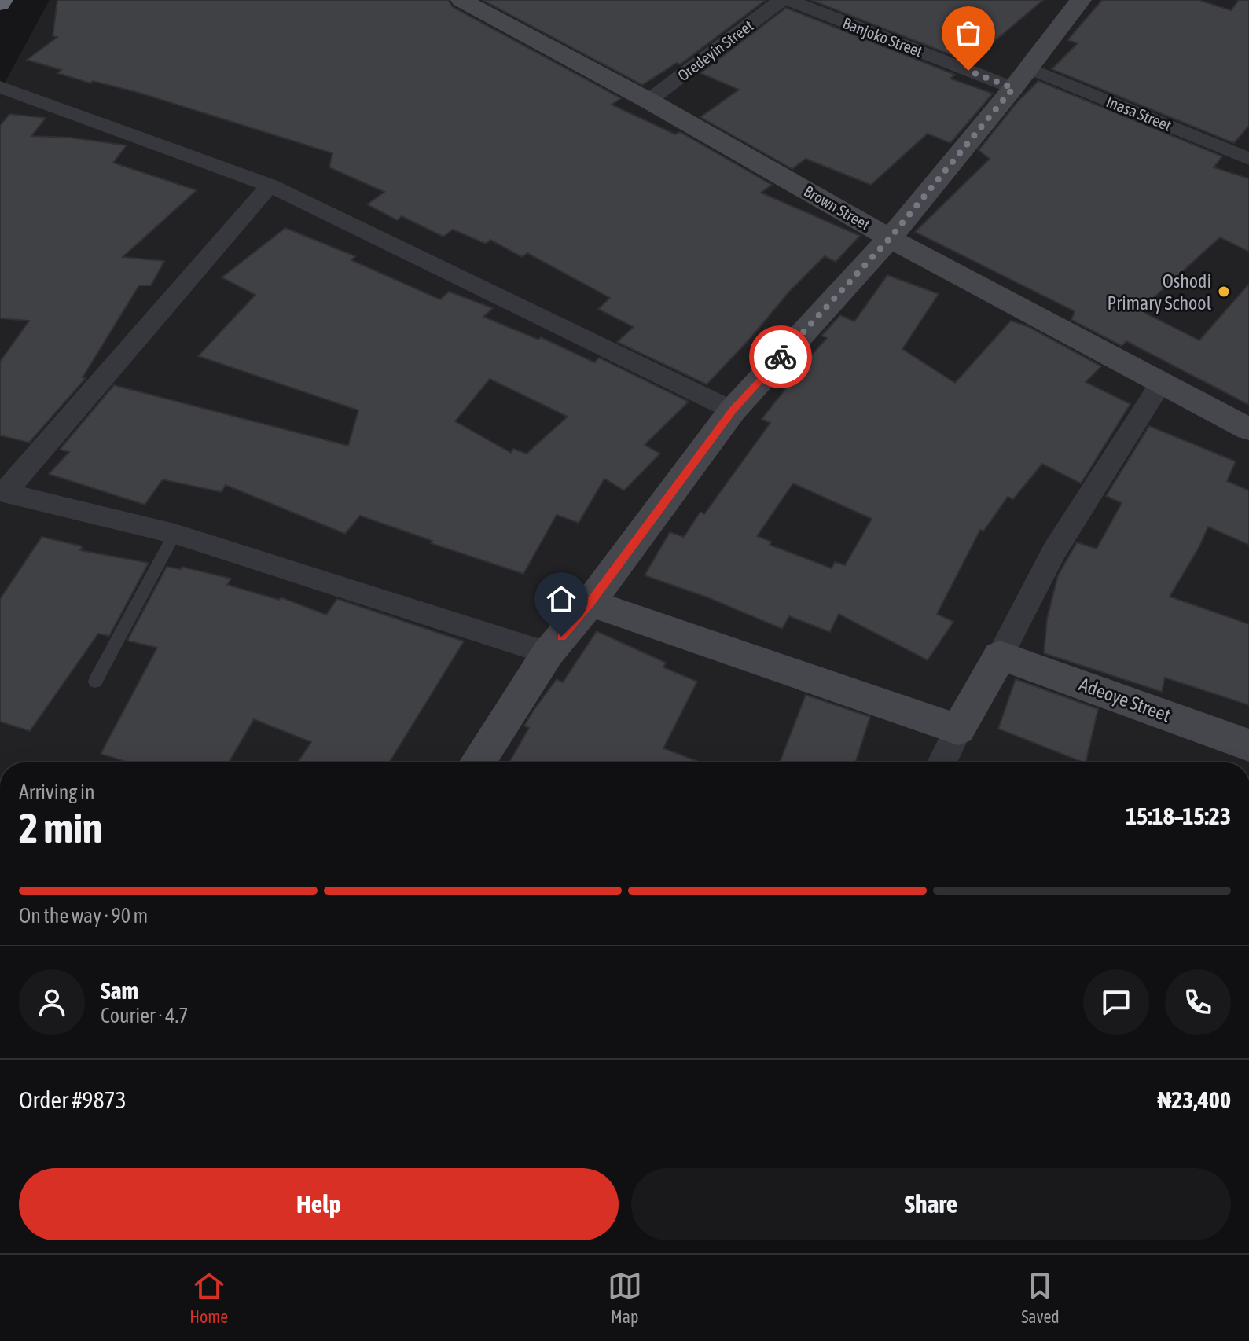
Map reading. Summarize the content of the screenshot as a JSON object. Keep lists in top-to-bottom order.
{
  "streets": {
    "street": [
      "Banjoko Street",
      "Oredeyin Street",
      "Inasa Street",
      "Brown Street",
      "Adeoye Street"
    ]
  },
  "crossings": [
    ["Banjoko Street", "Inasa Street"],
    ["Oredeyin Street", "Brown Street"]
  ],
  "places": ["Oshodi Primary School"],
  "page": {
    "heading": ["2 min", "Arriving in", "15:18–15:23"],
    "panel": [
      "Sam",
      "Courier · 4.7",
      "Order #9873",
      "₦23,400"
    ],
    "bar": "On the way · 90 m",
    "buttons": ["Help", "Share"],
    "tabs": ["Home", "Map", "Saved"]
  }
}
